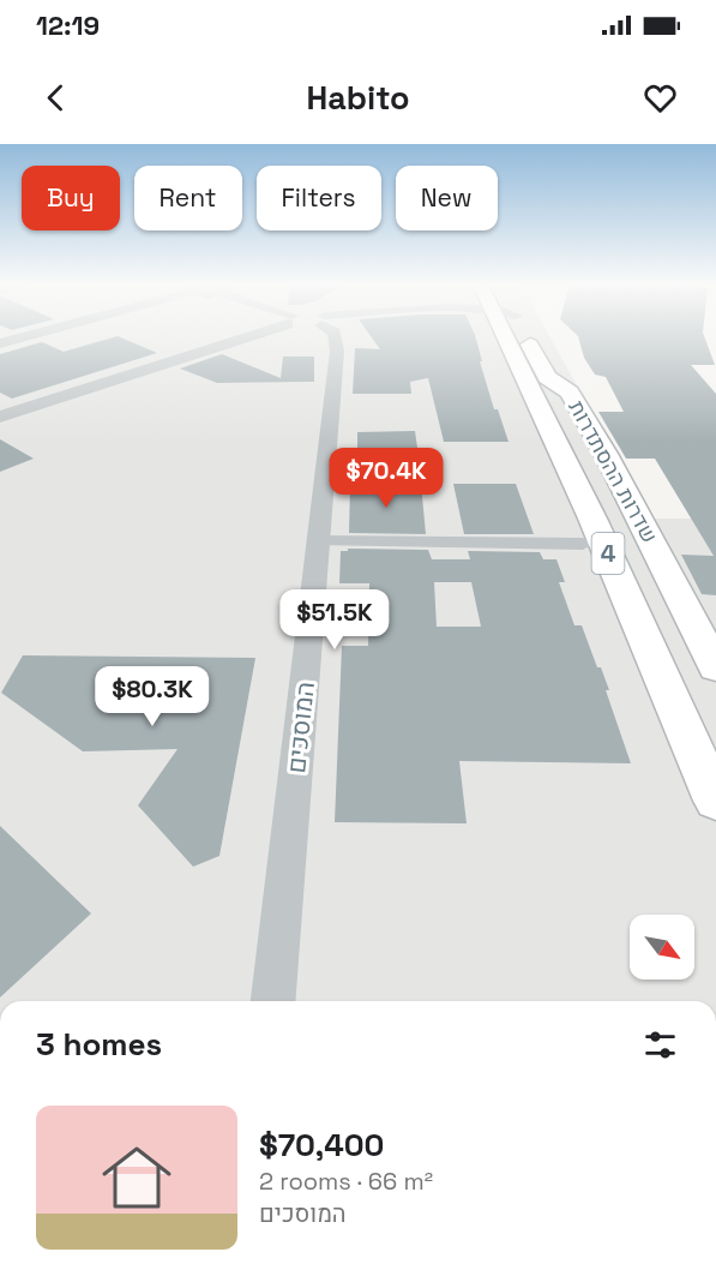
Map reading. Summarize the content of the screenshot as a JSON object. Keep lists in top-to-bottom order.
{
  "streets": {
    "highway": ["שדרות ההסתדרות", "4"],
    "street": ["המוסכים"]
  },
  "north": "bottom right",
  "page": {
    "status": "12:19",
    "header": "Habito",
    "chip": [
      "Buy",
      "Rent",
      "Filters",
      "New"
    ],
    "price": ["$70.4K", "$51.5K", "$80.3K"],
    "heading": "3 homes",
    "list": [
      {
        "name": "$70,400",
        "note": "2 rooms · 66 m² · המוסכים"
      }
    ]
  }
}
